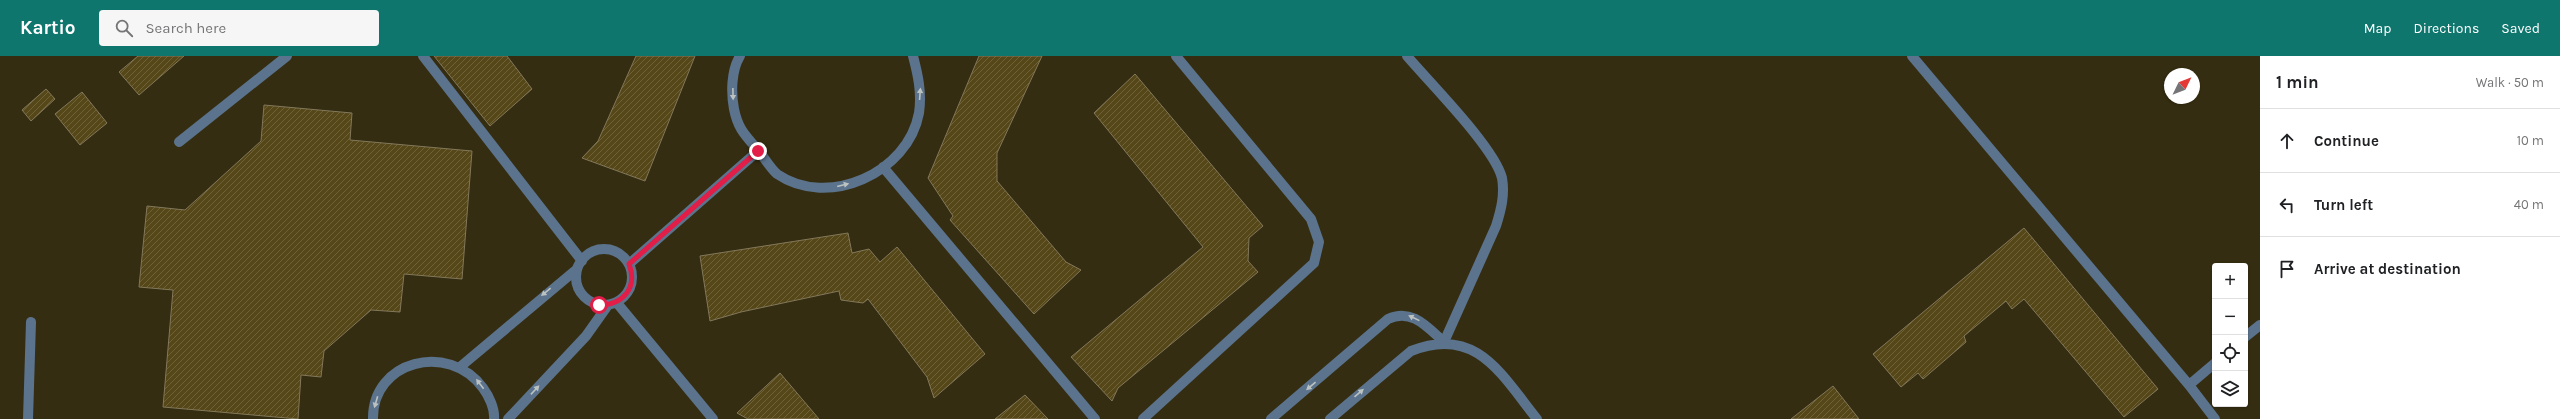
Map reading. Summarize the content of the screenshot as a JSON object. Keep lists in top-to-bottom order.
{
  "north": "top right",
  "page": {
    "header": "Kartio",
    "search": "Search here",
    "nav": ["Map", "Directions", "Saved"],
    "heading": ["1 min", "Walk · 50 m"],
    "list": [
      ["Continue", "10 m"],
      ["Turn left", "40 m"],
      "Arrive at destination"
    ],
    "map_buttons": ["+", "−"]
  }
}
